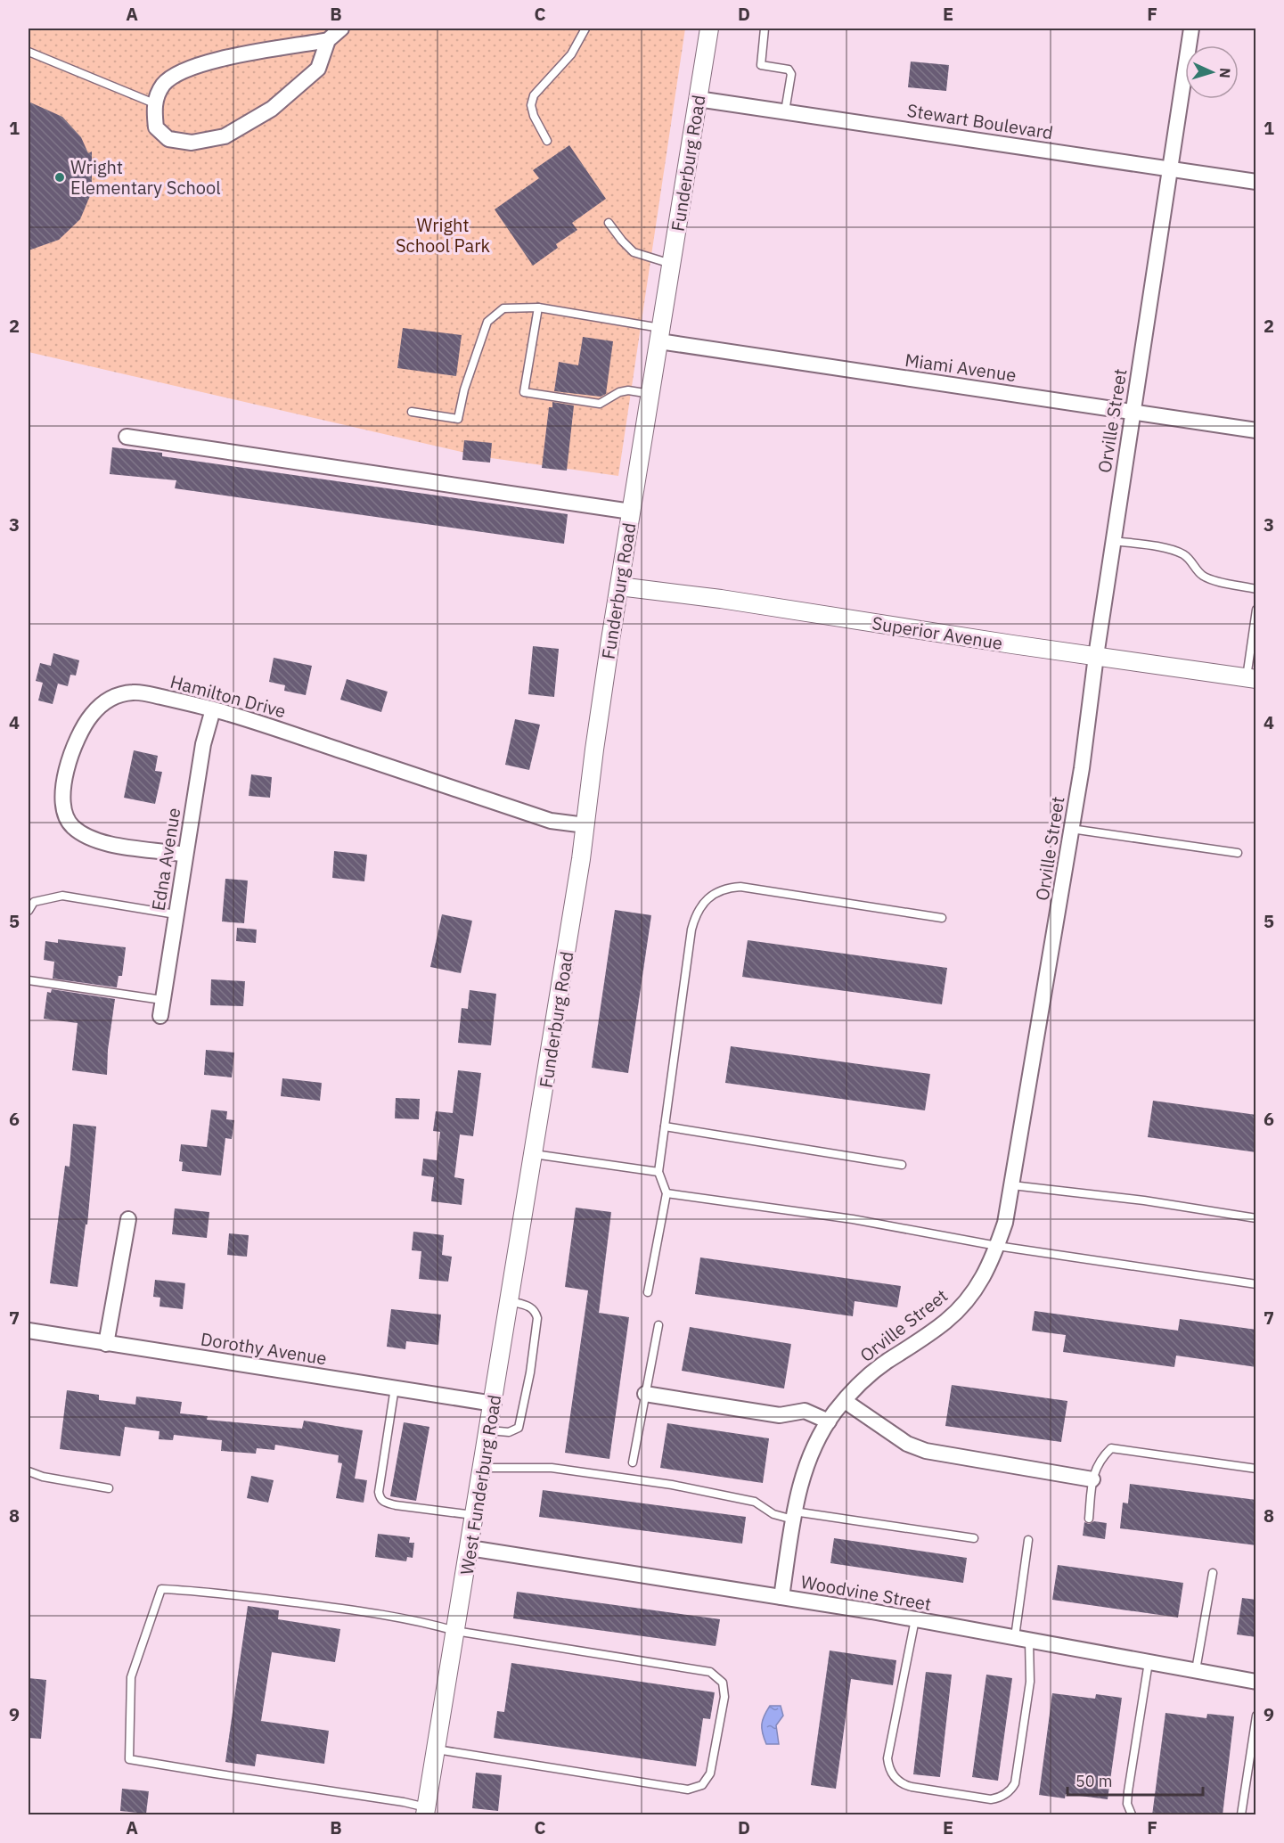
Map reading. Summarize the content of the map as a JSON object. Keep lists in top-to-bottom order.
{
  "streets": {
    "street": [
      "Stewart Boulevard",
      "Funderburg Road",
      "Miami Avenue",
      "Orville Street",
      "Superior Avenue",
      "Hamilton Drive",
      "Edna Avenue",
      "Dorothy Avenue",
      "West Funderburg Road",
      "Woodvine Street"
    ]
  },
  "crossings": [
    ["Stewart Boulevard", "Funderburg Road"],
    ["Stewart Boulevard", "Orville Street"],
    ["Funderburg Road", "Miami Avenue"],
    ["Funderburg Road", "Superior Avenue"],
    ["Funderburg Road", "Hamilton Drive"],
    ["Funderburg Road", "West Funderburg Road"],
    ["Miami Avenue", "Orville Street"],
    ["Orville Street", "Superior Avenue"],
    ["Orville Street", "Woodvine Street"],
    ["Hamilton Drive", "Edna Avenue"],
    ["Dorothy Avenue", "West Funderburg Road"],
    ["West Funderburg Road", "Woodvine Street"]
  ],
  "parks": ["Wright School Park"],
  "places": ["Wright Elementary School"],
  "scale_bar": "50 m",
  "north": "right",
  "grid": {
    "columns": [
      "A",
      "B",
      "C",
      "D",
      "E",
      "F"
    ],
    "rows": [
      "1",
      "2",
      "3",
      "4",
      "5",
      "6",
      "7",
      "8",
      "9"
    ]
  }
}
